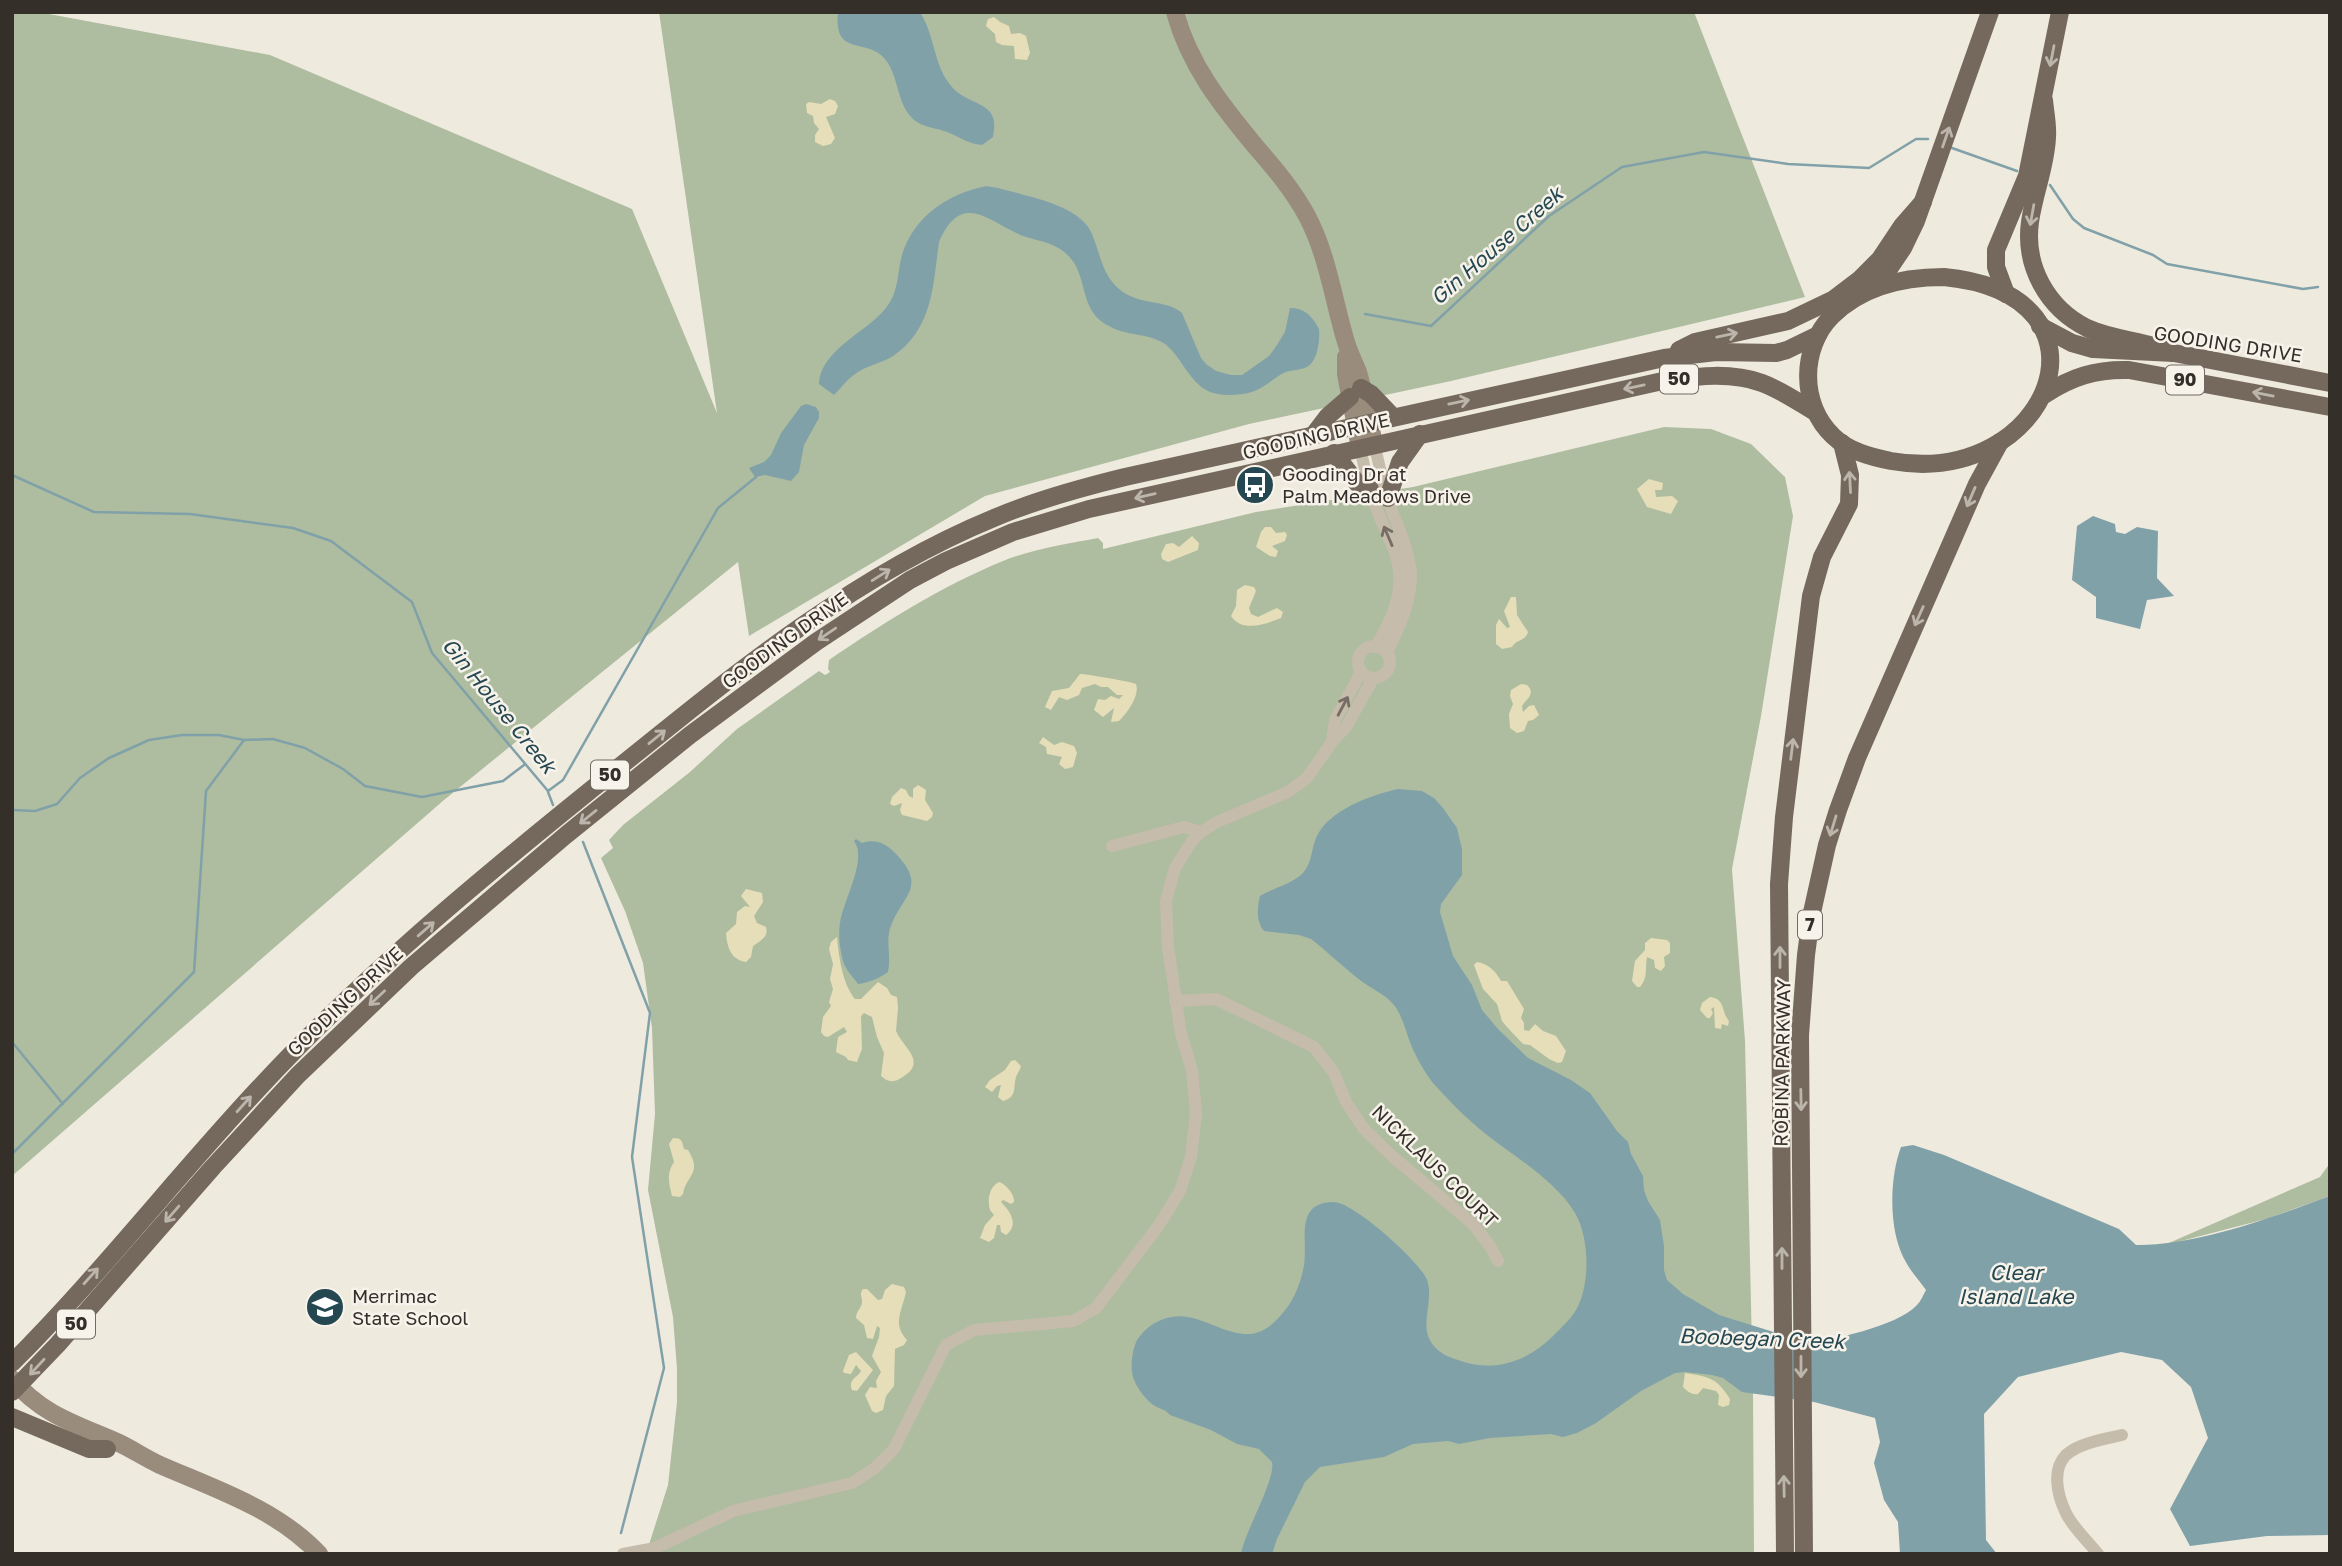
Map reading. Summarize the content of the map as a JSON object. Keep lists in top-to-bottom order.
{
  "streets": {
    "main road": [
      "GOODING DRIVE",
      "50",
      "90",
      "7",
      "ROBINA PARKWAY"
    ],
    "street": ["NICKLAUS COURT"]
  },
  "crossings": [
    ["GOODING DRIVE", "90"],
    ["GOODING DRIVE", "ROBINA PARKWAY"],
    ["90", "ROBINA PARKWAY"]
  ],
  "water": ["Gin House Creek", "Clear Island Lake", "Boobegan Creek"],
  "places": {
    "bus stop": ["Gooding Dr at Palm Meadows Drive"],
    "school or university": ["Merrimac State School"]
  }
}
